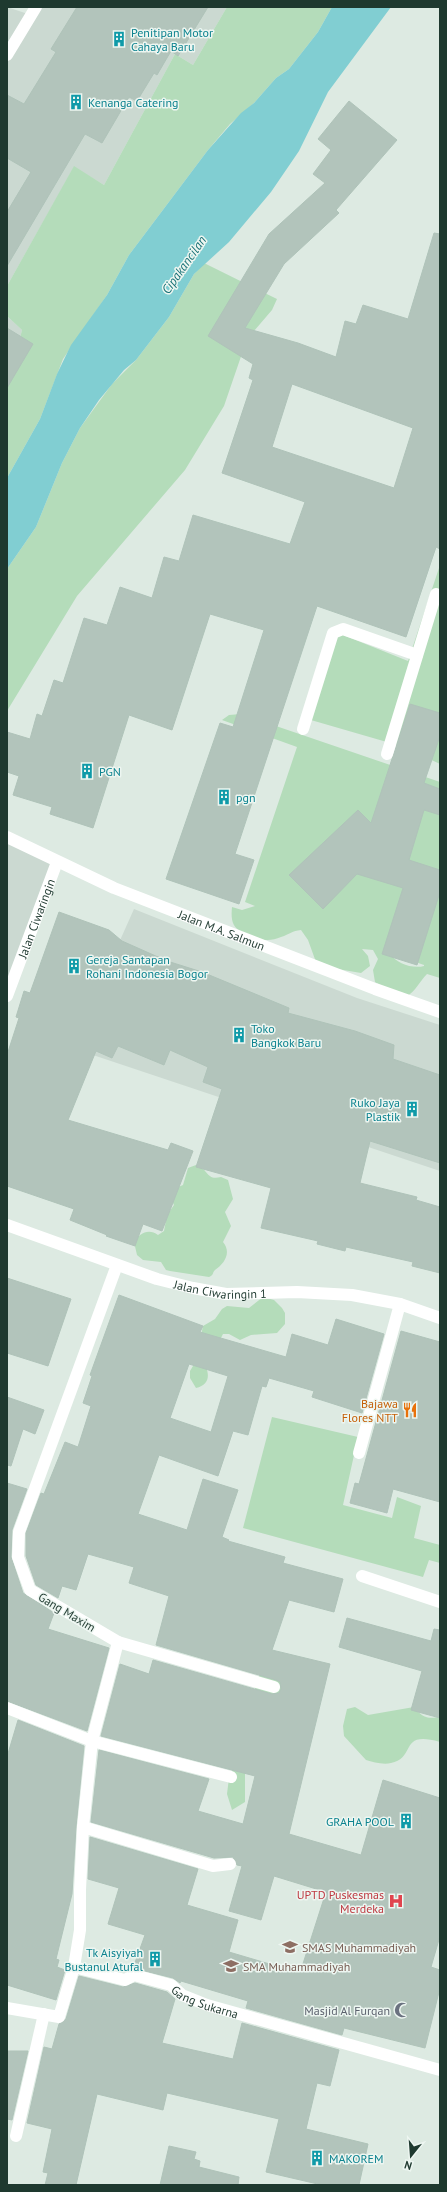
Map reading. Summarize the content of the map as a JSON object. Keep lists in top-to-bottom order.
{
  "streets": {
    "street": [
      "Jalan Ciwaringin",
      "Jalan M.A. Salmun",
      "Jalan Ciwaringin 1",
      "Gang Maxim",
      "Gang Sukarna"
    ]
  },
  "crossings": [
    ["Jalan Ciwaringin", "Jalan M.A. Salmun"],
    ["Jalan Ciwaringin 1", "Gang Maxim"]
  ],
  "water": ["Cipakancilan"],
  "places": {
    "building": [
      "Penitipan Motor Cahaya Baru",
      "Kenanga Catering",
      "PGN",
      "pgn",
      "Gereja Santapan Rohani Indonesia Bogor",
      "Toko Bangkok Baru",
      "Ruko Jaya Plastik",
      "GRAHA POOL",
      "Tk Aisyiyah Bustanul Atufal",
      "MAKOREM"
    ],
    "restaurant": ["Bajawa Flores NTT"],
    "hospital": ["UPTD Puskesmas Merdeka"],
    "school or university": ["SMAS Muhammadiyah", "SMA Muhammadiyah"],
    "mosque": ["Masjid Al Furqan"]
  },
  "north": "bottom"
}
